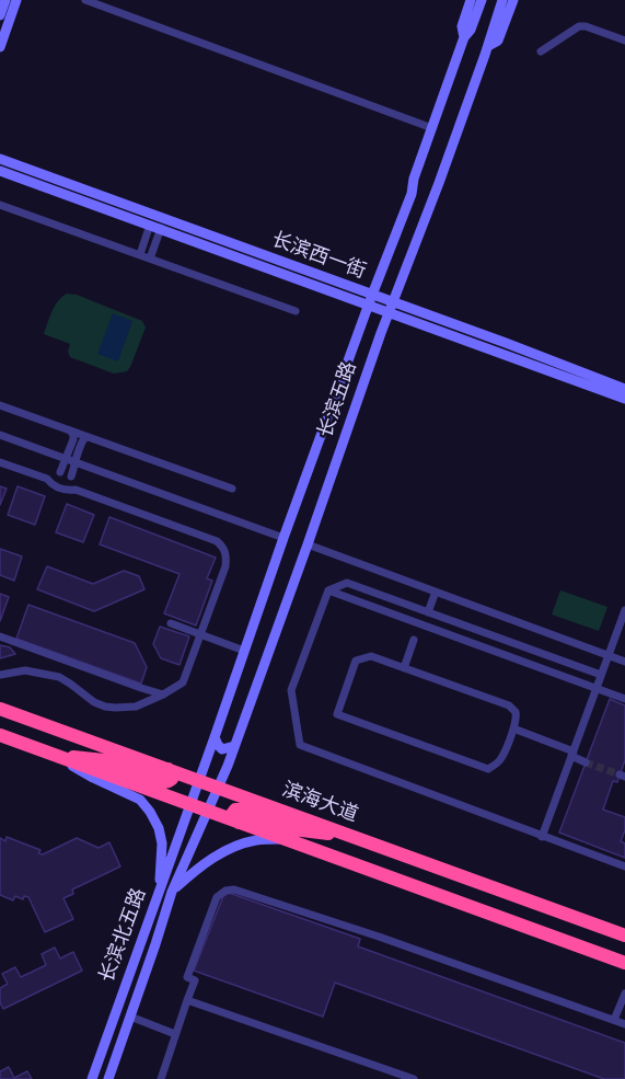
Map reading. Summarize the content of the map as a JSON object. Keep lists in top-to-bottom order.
{
  "streets": {
    "highway": ["滨海大道"],
    "street": ["长滨西一街", "长滨五路", "长滨北五路"]
  },
  "crossings": [
    ["长滨西一街", "长滨五路"],
    ["长滨五路", "滨海大道"],
    ["长滨五路", "长滨北五路"]
  ]
}
